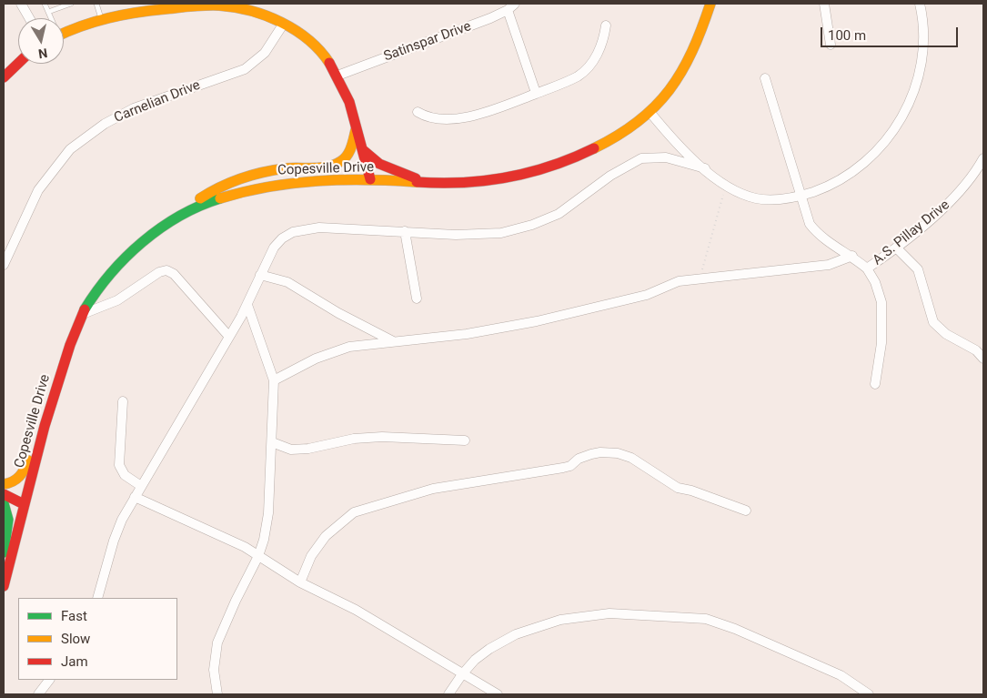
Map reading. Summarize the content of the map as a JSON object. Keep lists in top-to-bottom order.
{
  "streets": {
    "street": [
      "Satinspar Drive",
      "Carnelian Drive",
      "Copesville Drive",
      "A.S. Pillay Drive"
    ]
  },
  "legend": ["Fast", "Slow", "Jam"],
  "scale_bar": "100 m",
  "north": "bottom"
}
